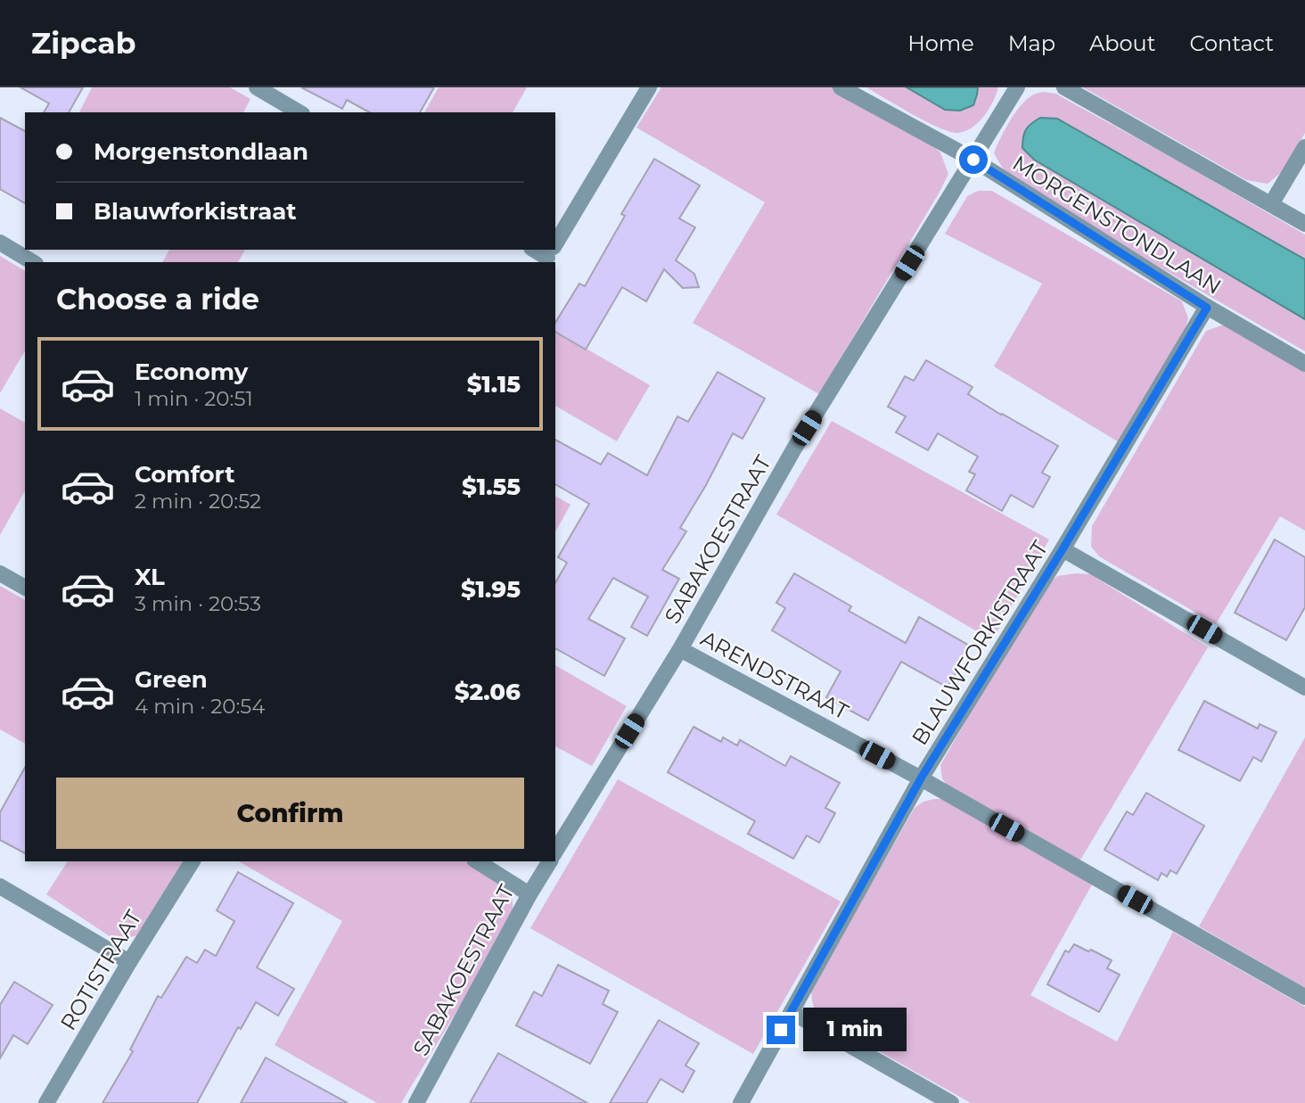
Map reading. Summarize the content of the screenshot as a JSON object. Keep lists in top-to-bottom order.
{
  "streets": {
    "street": [
      "MORGENSTONDLAAN",
      "SABAKOESTRAAT",
      "BLAUWFORKISTRAAT",
      "ARENDSTRAAT",
      "ROTISTRAAT"
    ]
  },
  "crossings": [
    ["MORGENSTONDLAAN", "SABAKOESTRAAT"],
    ["MORGENSTONDLAAN", "BLAUWFORKISTRAAT"],
    ["SABAKOESTRAAT", "ARENDSTRAAT"],
    ["BLAUWFORKISTRAAT", "ARENDSTRAAT"]
  ],
  "page": {
    "header": "Zipcab",
    "nav": [
      "Home",
      "Map",
      "About",
      "Contact"
    ],
    "banner": ["Morgenstondlaan", "Blauwforkistraat"],
    "heading": "Choose a ride",
    "list": [
      {
        "name": "Economy",
        "note": "1 min · 20:51",
        "value": "$1.15"
      },
      {
        "name": "Comfort",
        "note": "2 min · 20:52",
        "value": "$1.55"
      },
      {
        "name": "XL",
        "note": "3 min · 20:53",
        "value": "$1.95"
      },
      {
        "name": "Green",
        "note": "4 min · 20:54",
        "value": "$2.06"
      }
    ],
    "buttons": "Confirm",
    "bubble": "1 min"
  }
}
